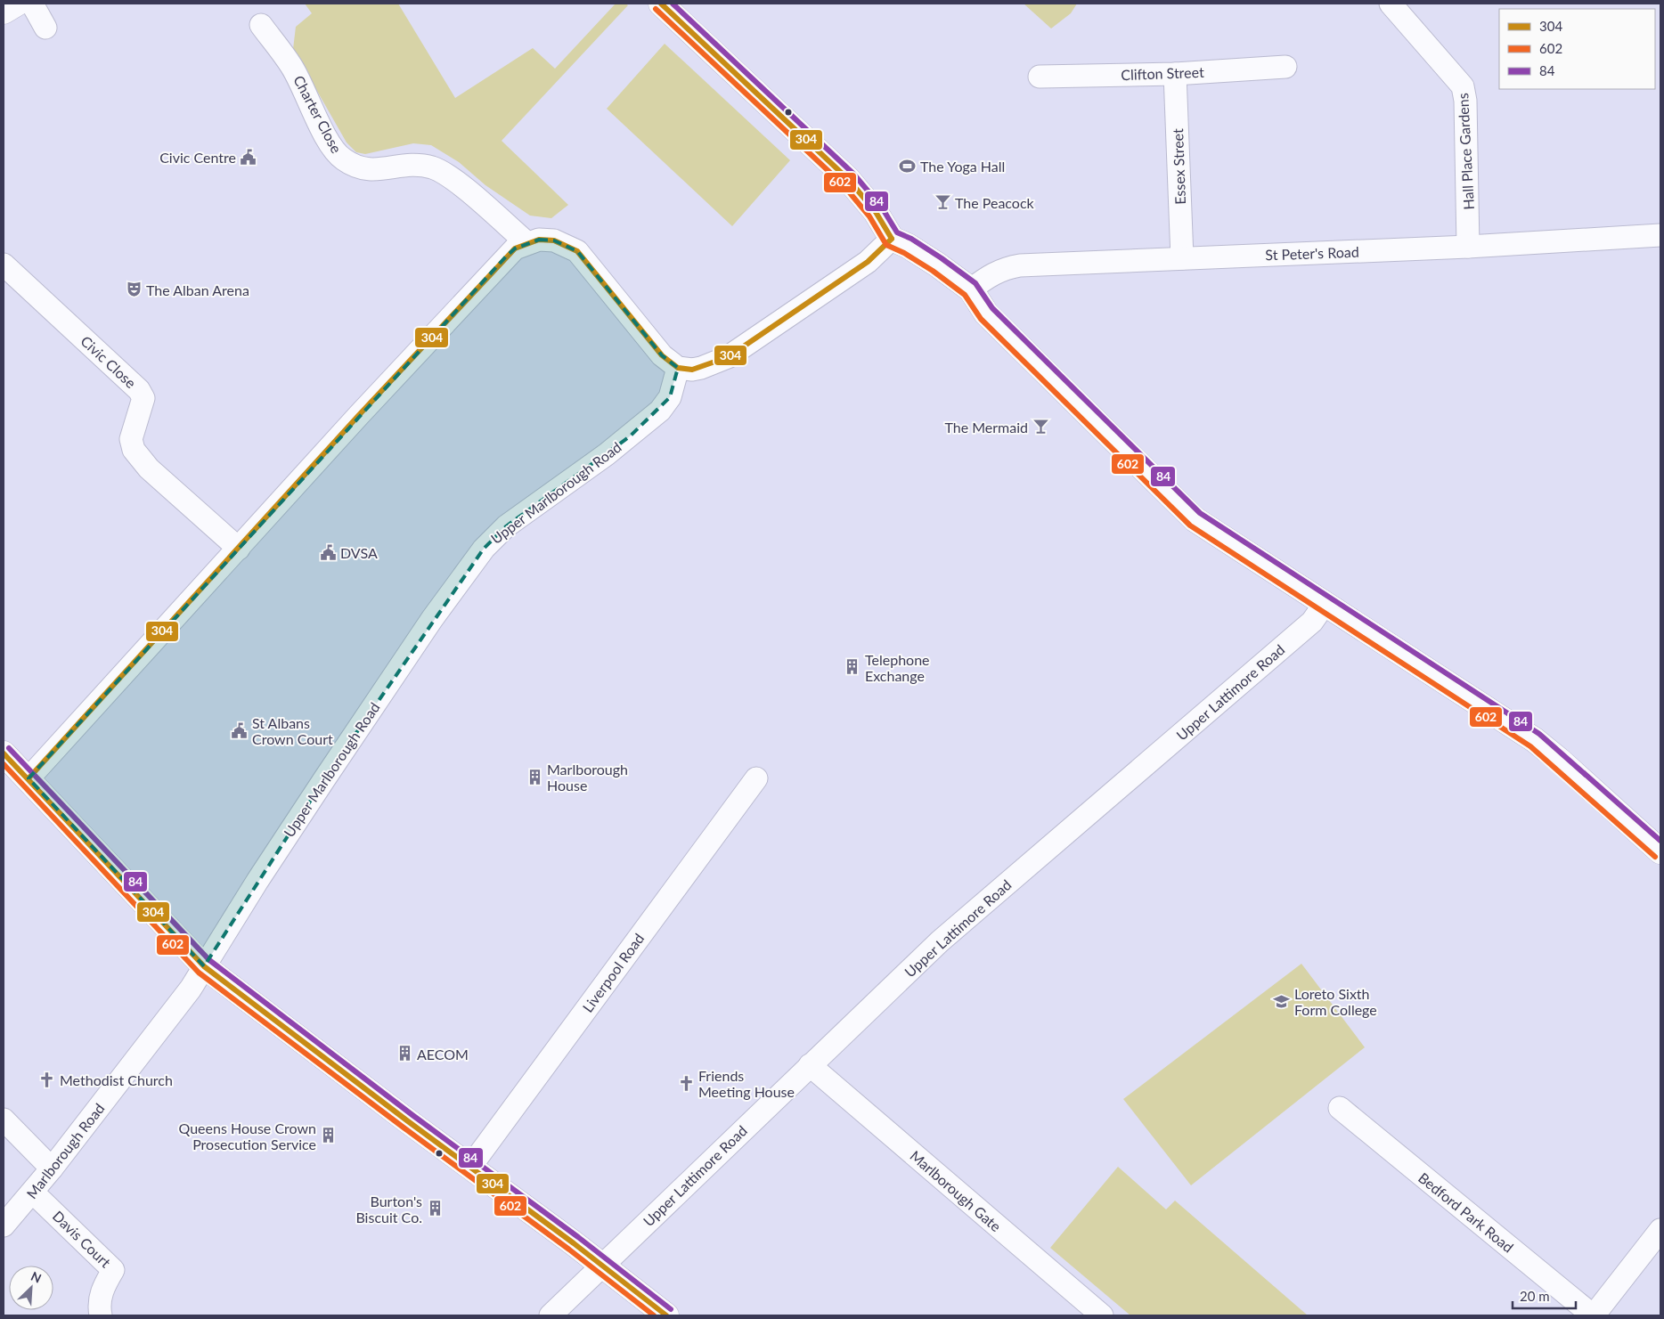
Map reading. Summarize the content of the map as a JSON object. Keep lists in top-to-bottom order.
{
  "streets": {
    "street": [
      "Clifton Street",
      "Charter Close",
      "Hall Place Gardens",
      "Essex Street",
      "St Peter's Road",
      "Civic Close",
      "Upper Marlborough Road",
      "Upper Lattimore Road",
      "Liverpool Road",
      "Marlborough Road",
      "Marlborough Gate",
      "Bedford Park Road",
      "Davis Court"
    ]
  },
  "crossings": [
    ["Clifton Street", "Essex Street"],
    ["Hall Place Gardens", "St Peter's Road"],
    ["Essex Street", "St Peter's Road"],
    ["Upper Marlborough Road", "Marlborough Road"],
    ["Upper Lattimore Road", "Marlborough Gate"],
    ["Marlborough Road", "Davis Court"]
  ],
  "places": {
    "public building": ["Civic Centre", "DVSA", "St Albans Crown Court"],
    "sports": ["The Yoga Hall"],
    "bar": ["The Peacock", "The Mermaid"],
    "theatre": ["The Alban Arena"],
    "building": [
      "Telephone Exchange",
      "Marlborough House",
      "AECOM",
      "Queens House Crown Prosecution Service",
      "Burton's Biscuit Co."
    ],
    "school or university": ["Loreto Sixth Form College"],
    "church": ["Methodist Church", "Friends Meeting House"]
  },
  "lines": ["transit line 304", "transit line 84", "transit line 602"],
  "legend": ["304", "602", "84"],
  "scale_bar": "20 m",
  "north": "top right"
}
